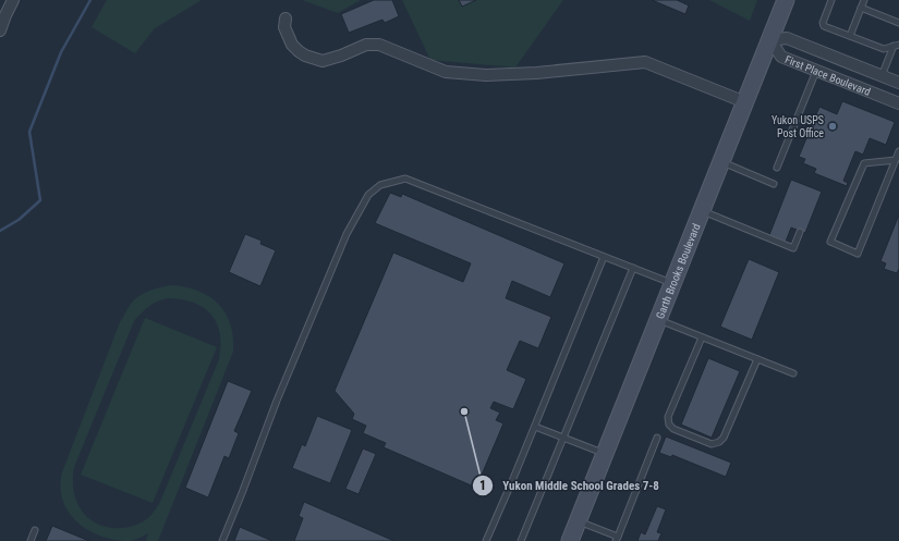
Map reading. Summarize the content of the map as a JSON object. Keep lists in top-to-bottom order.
{
  "streets": {
    "street": ["First Place Boulevard", "Garth Brooks Boulevard"]
  },
  "crossings": [
    ["First Place Boulevard", "Garth Brooks Boulevard"]
  ],
  "places": ["Yukon USPS Post Office", "Yukon Middle School Grades 7-8"]
}
